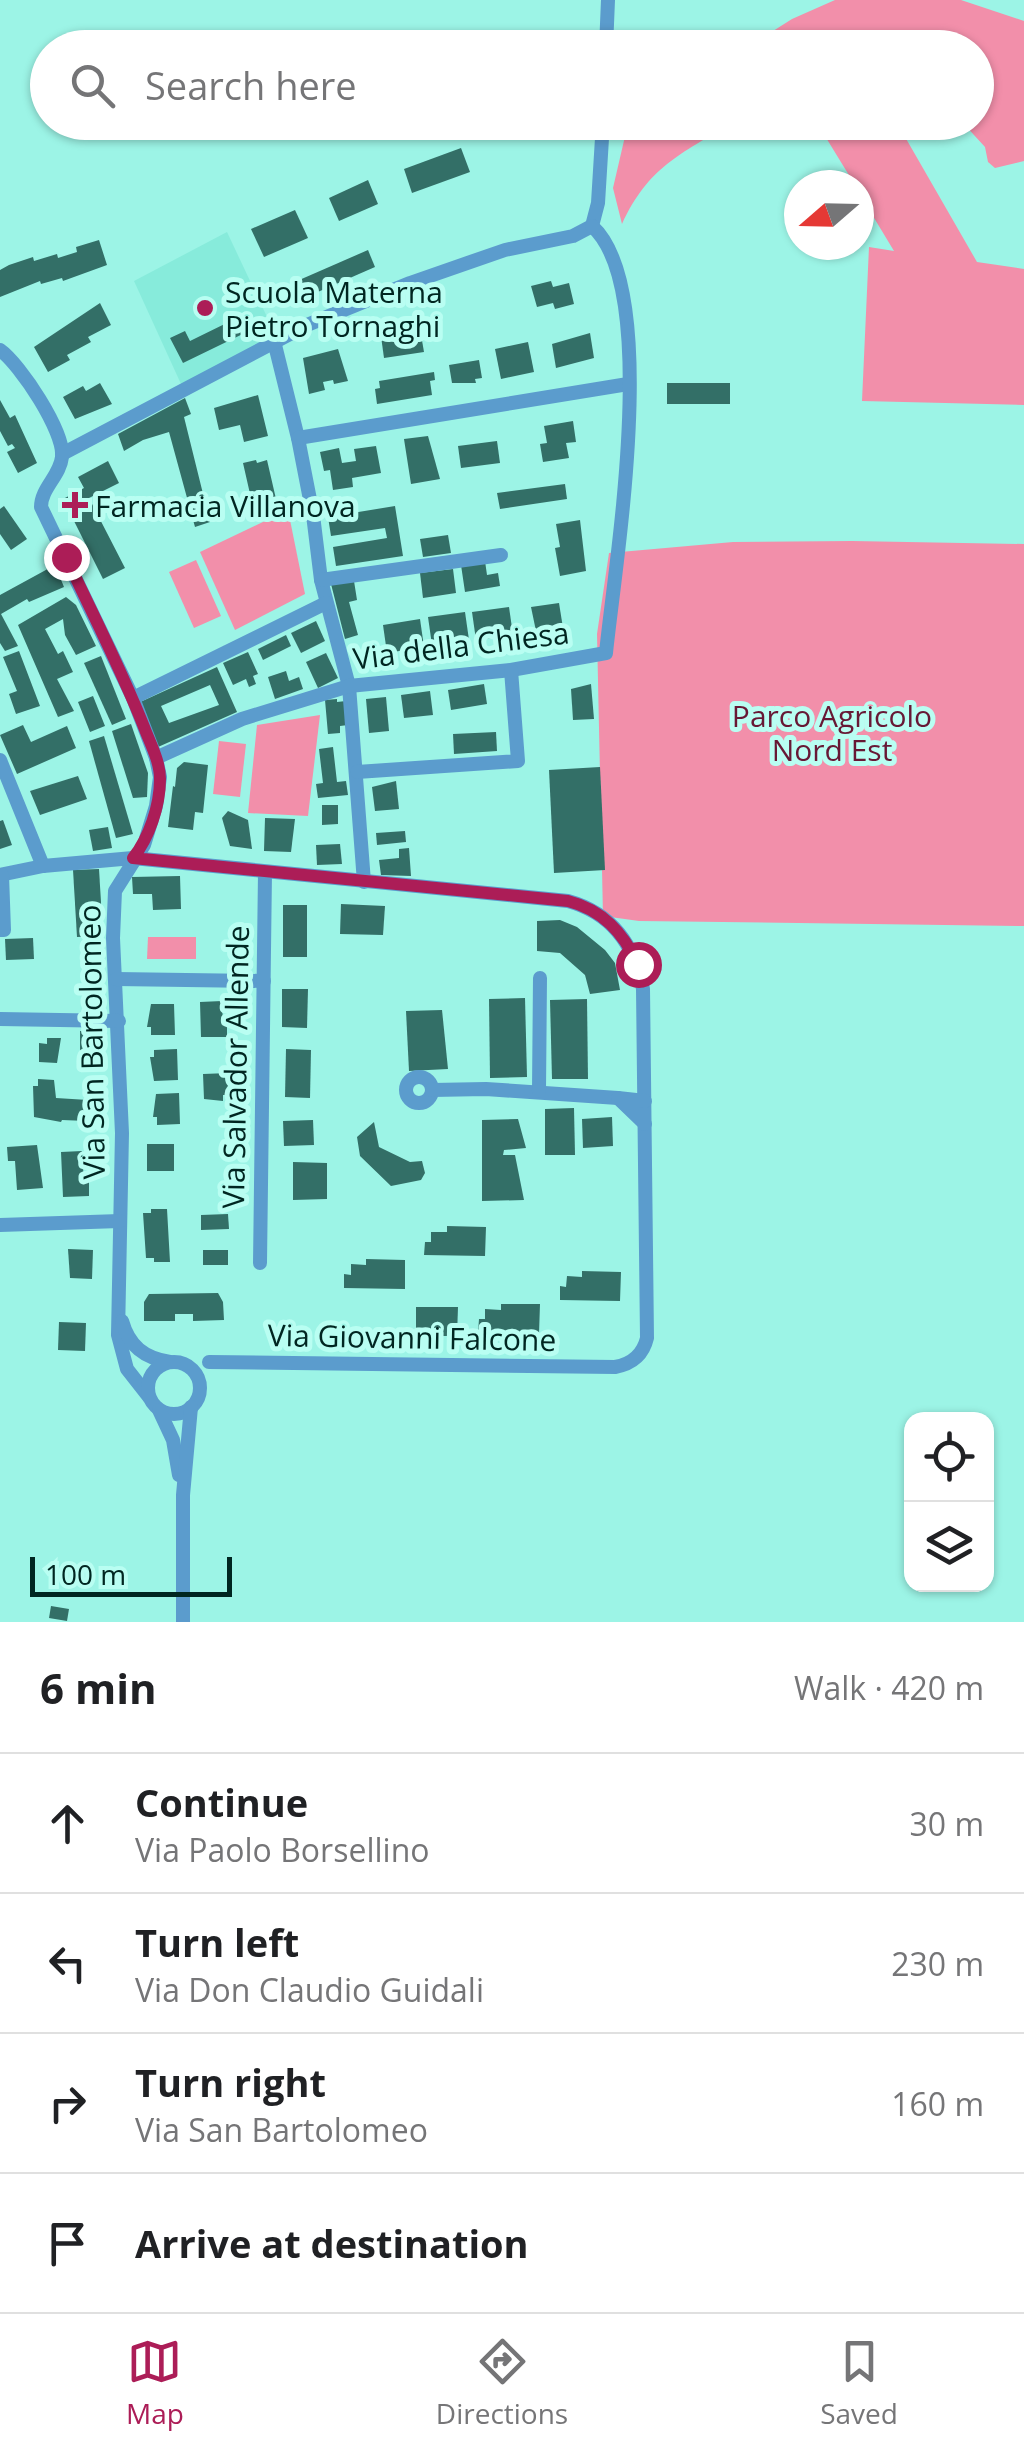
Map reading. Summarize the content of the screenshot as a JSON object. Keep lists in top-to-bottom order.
{
  "streets": {
    "street": [
      "Via della Chiesa",
      "Via San Bartolomeo",
      "Via Salvador Allende",
      "Via Giovanni Falcone"
    ]
  },
  "crossings": [
    ["Via della Chiesa", "Via San Bartolomeo"],
    ["Via San Bartolomeo", "Via Giovanni Falcone"]
  ],
  "parks": ["Parco Agricolo Nord Est"],
  "places": {
    "other": ["Scuola Materna Pietro Tornaghi"],
    "health": ["Farmacia Villanova"]
  },
  "scale_bar": "100 m",
  "north": "left",
  "page": {
    "search": "Search here",
    "scale": "100 m",
    "heading": ["6 min", "Walk · 420 m"],
    "list": [
      ["Continue", "Via Paolo Borsellino", "30 m"],
      ["Turn left", "Via Don Claudio Guidali", "230 m"],
      ["Turn right", "Via San Bartolomeo", "160 m"],
      "Arrive at destination"
    ],
    "nav": ["Map", "Directions", "Saved"]
  }
}
